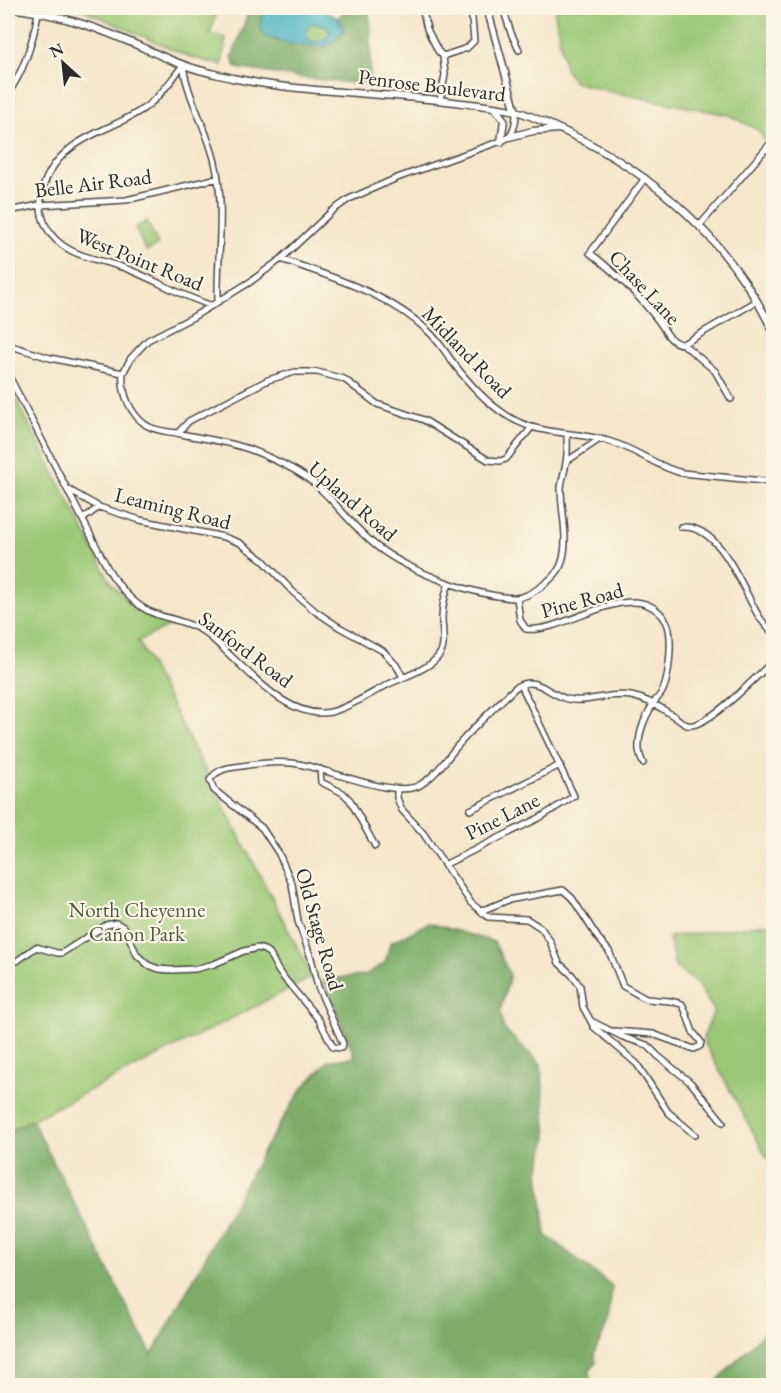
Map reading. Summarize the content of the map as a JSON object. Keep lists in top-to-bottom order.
{
  "streets": {
    "street": [
      "Penrose Boulevard",
      "Belle Air Road",
      "West Point Road",
      "Chase Lane",
      "Midland Road",
      "Upland Road",
      "Leaming Road",
      "Pine Road",
      "Sanford Road",
      "Pine Lane",
      "Old Stage Road"
    ]
  },
  "crossings": [
    ["Penrose Boulevard", "Chase Lane"],
    ["Belle Air Road", "West Point Road"],
    ["Upland Road", "Pine Road"],
    ["Upland Road", "Sanford Road"],
    ["Leaming Road", "Sanford Road"]
  ],
  "parks": ["North Cheyenne Cañon Park"],
  "north": "top left"
}
